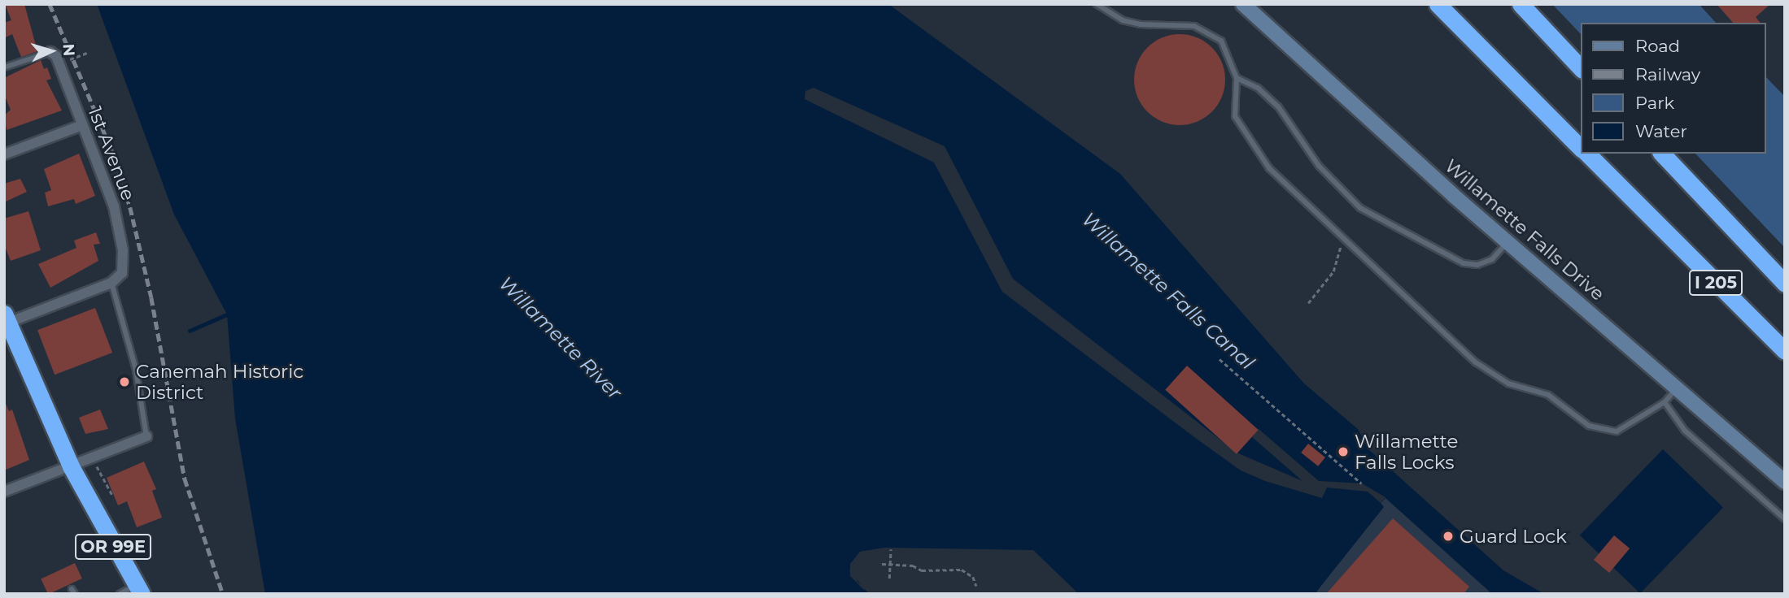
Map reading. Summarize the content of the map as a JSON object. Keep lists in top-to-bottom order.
{
  "streets": {
    "highway": ["I 205", "OR 99E"],
    "street": ["1st Avenue", "Willamette Falls Drive"]
  },
  "water": ["Willamette Falls Canal", "Willamette River"],
  "places": ["Canemah Historic District", "Willamette Falls Locks", "Guard Lock"],
  "legend": [
    "Road",
    "Railway",
    "Park",
    "Water"
  ],
  "north": "right"
}
